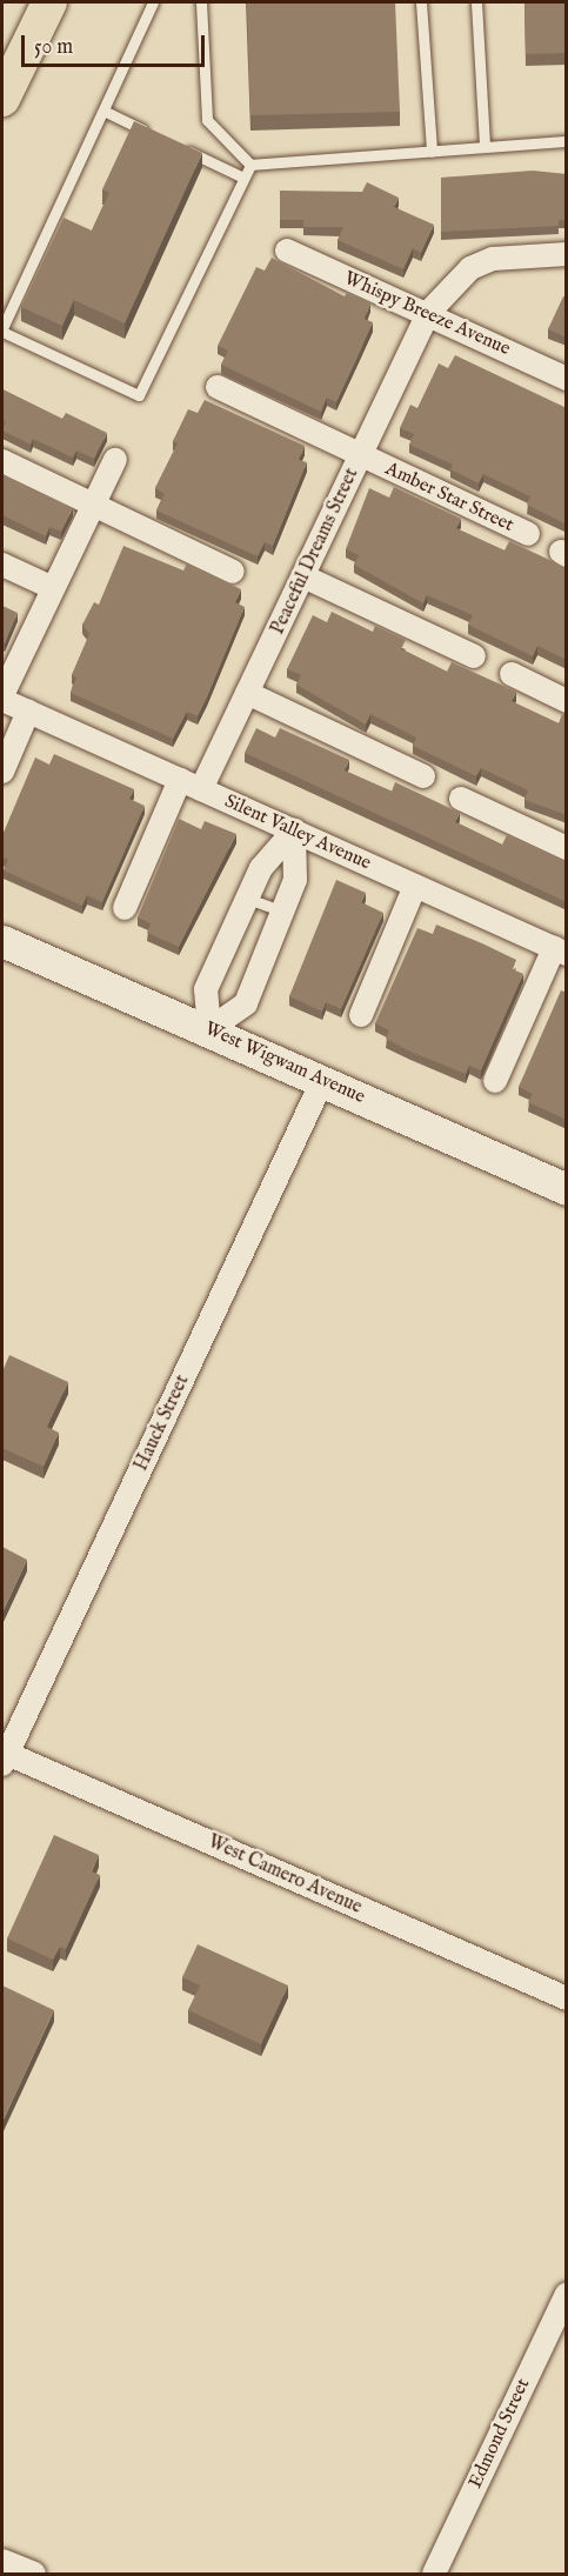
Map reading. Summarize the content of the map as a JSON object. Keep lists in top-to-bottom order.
{
  "streets": {
    "street": [
      "Whispy Breeze Avenue",
      "Amber Star Street",
      "Peaceful Dreams Street",
      "Silent Valley Avenue",
      "West Wigwam Avenue",
      "Hauck Street",
      "West Camero Avenue",
      "Edmond Street"
    ]
  },
  "crossings": [
    ["Whispy Breeze Avenue", "Peaceful Dreams Street"],
    ["Amber Star Street", "Peaceful Dreams Street"],
    ["Peaceful Dreams Street", "Silent Valley Avenue"],
    ["West Wigwam Avenue", "Hauck Street"],
    ["Hauck Street", "West Camero Avenue"]
  ],
  "scale_bar": "50 m"
}
